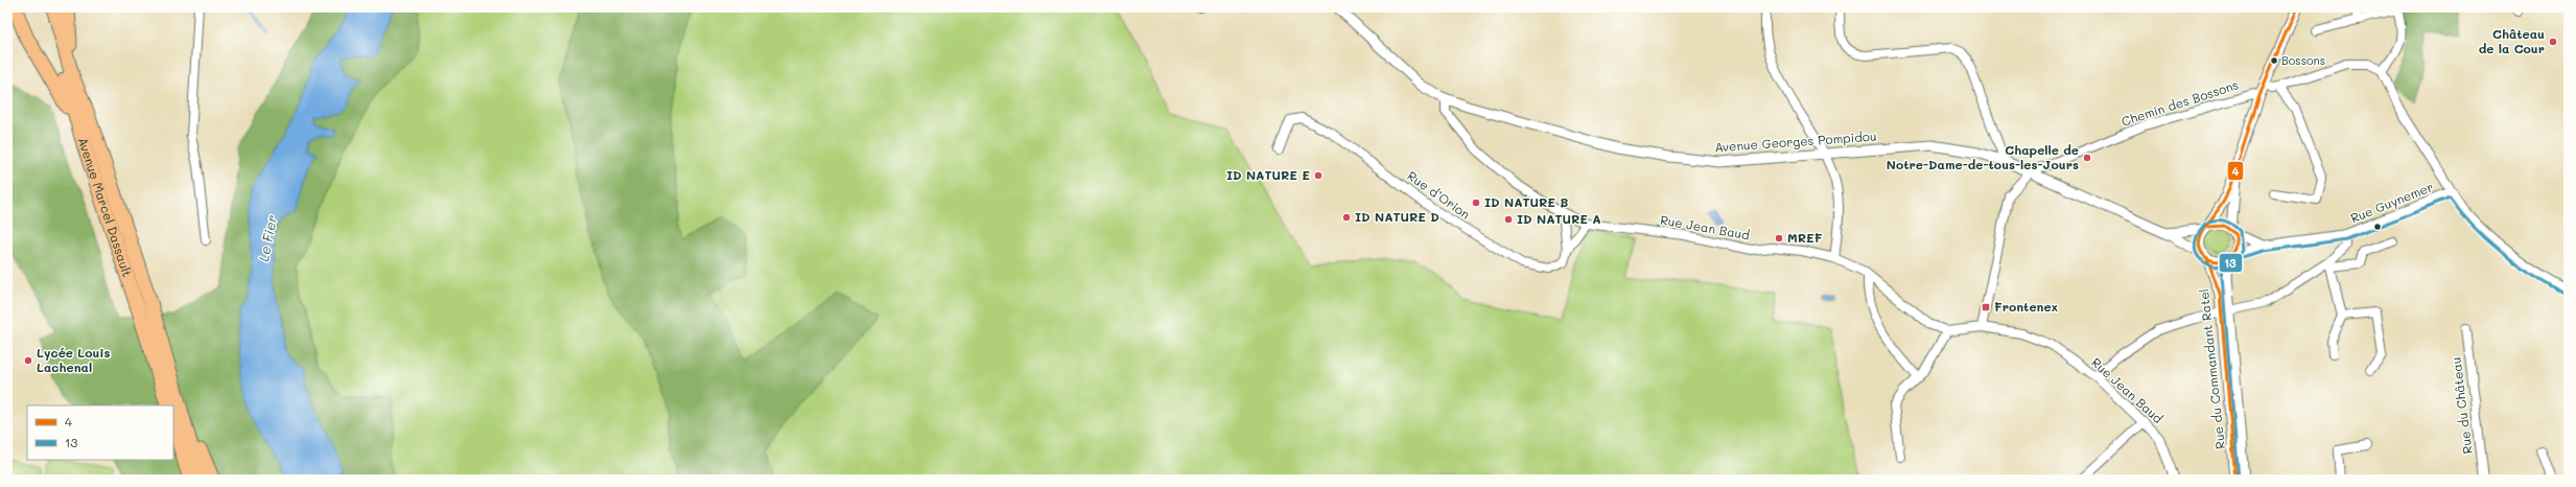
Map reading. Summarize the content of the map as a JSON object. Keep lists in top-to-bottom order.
{
  "streets": {
    "highway": ["Avenue Marcel Dassault"],
    "street": [
      "Chemin des Bossons",
      "Avenue Georges Pompidou",
      "Rue d’Orion",
      "Rue Guynemer",
      "Rue Jean Baud",
      "Rue du Commandant Ratel",
      "Rue du Château"
    ]
  },
  "crossings": [
    ["Chemin des Bossons", "Avenue Georges Pompidou"],
    ["Chemin des Bossons", "Rue Jean Baud"],
    ["Avenue Georges Pompidou", "Rue Guynemer"],
    ["Avenue Georges Pompidou", "Rue Jean Baud"],
    ["Avenue Georges Pompidou", "Rue du Commandant Ratel"],
    ["Rue Guynemer", "Rue du Commandant Ratel"]
  ],
  "water": ["Le Fier"],
  "places": {
    "other": [
      "Château de la Cour",
      "Bossons",
      "Chapelle de Notre-Dame-de-tous-les-Jours",
      "ID NATURE E",
      "ID NATURE B",
      "ID NATURE D",
      "ID NATURE A",
      "MREF",
      "Lycée Louis Lachenal"
    ],
    "transit": ["Frontenex"]
  },
  "lines": ["transit line 4", "transit line 13"],
  "legend": ["4", "13"]
}
